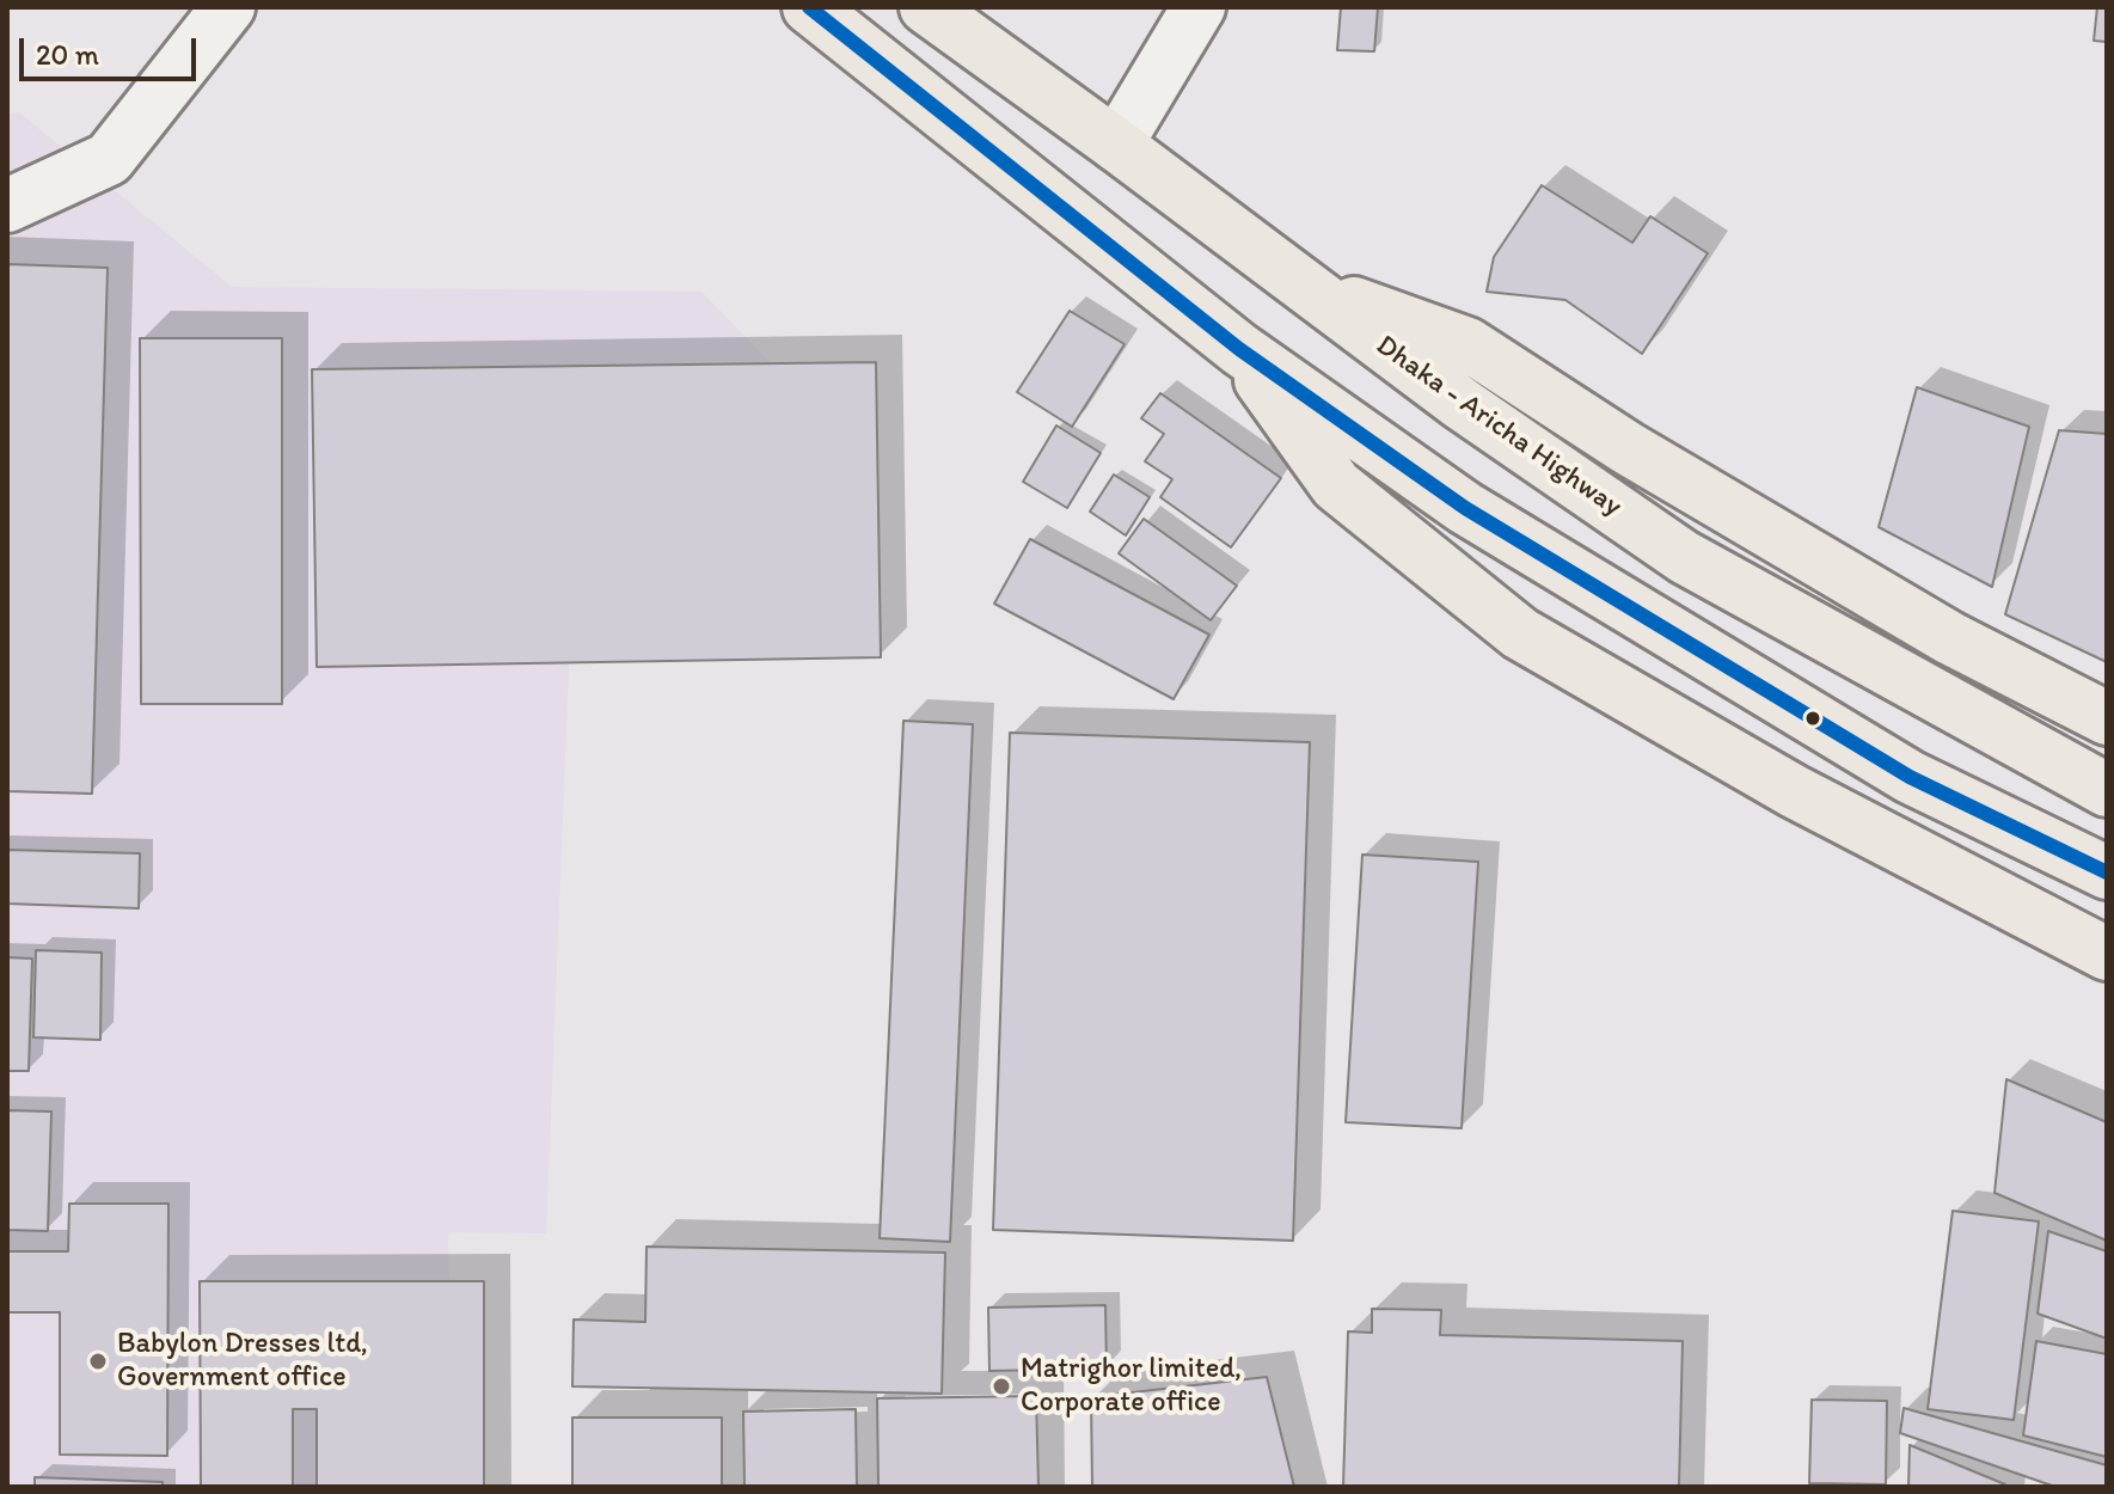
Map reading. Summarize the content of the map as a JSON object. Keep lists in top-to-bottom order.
{
  "streets": {
    "highway": ["Dhaka - Aricha Highway"]
  },
  "places": ["Babylon Dresses ltd, Government office", "Matrighor limited, Corporate office"],
  "scale_bar": "20 m"
}
